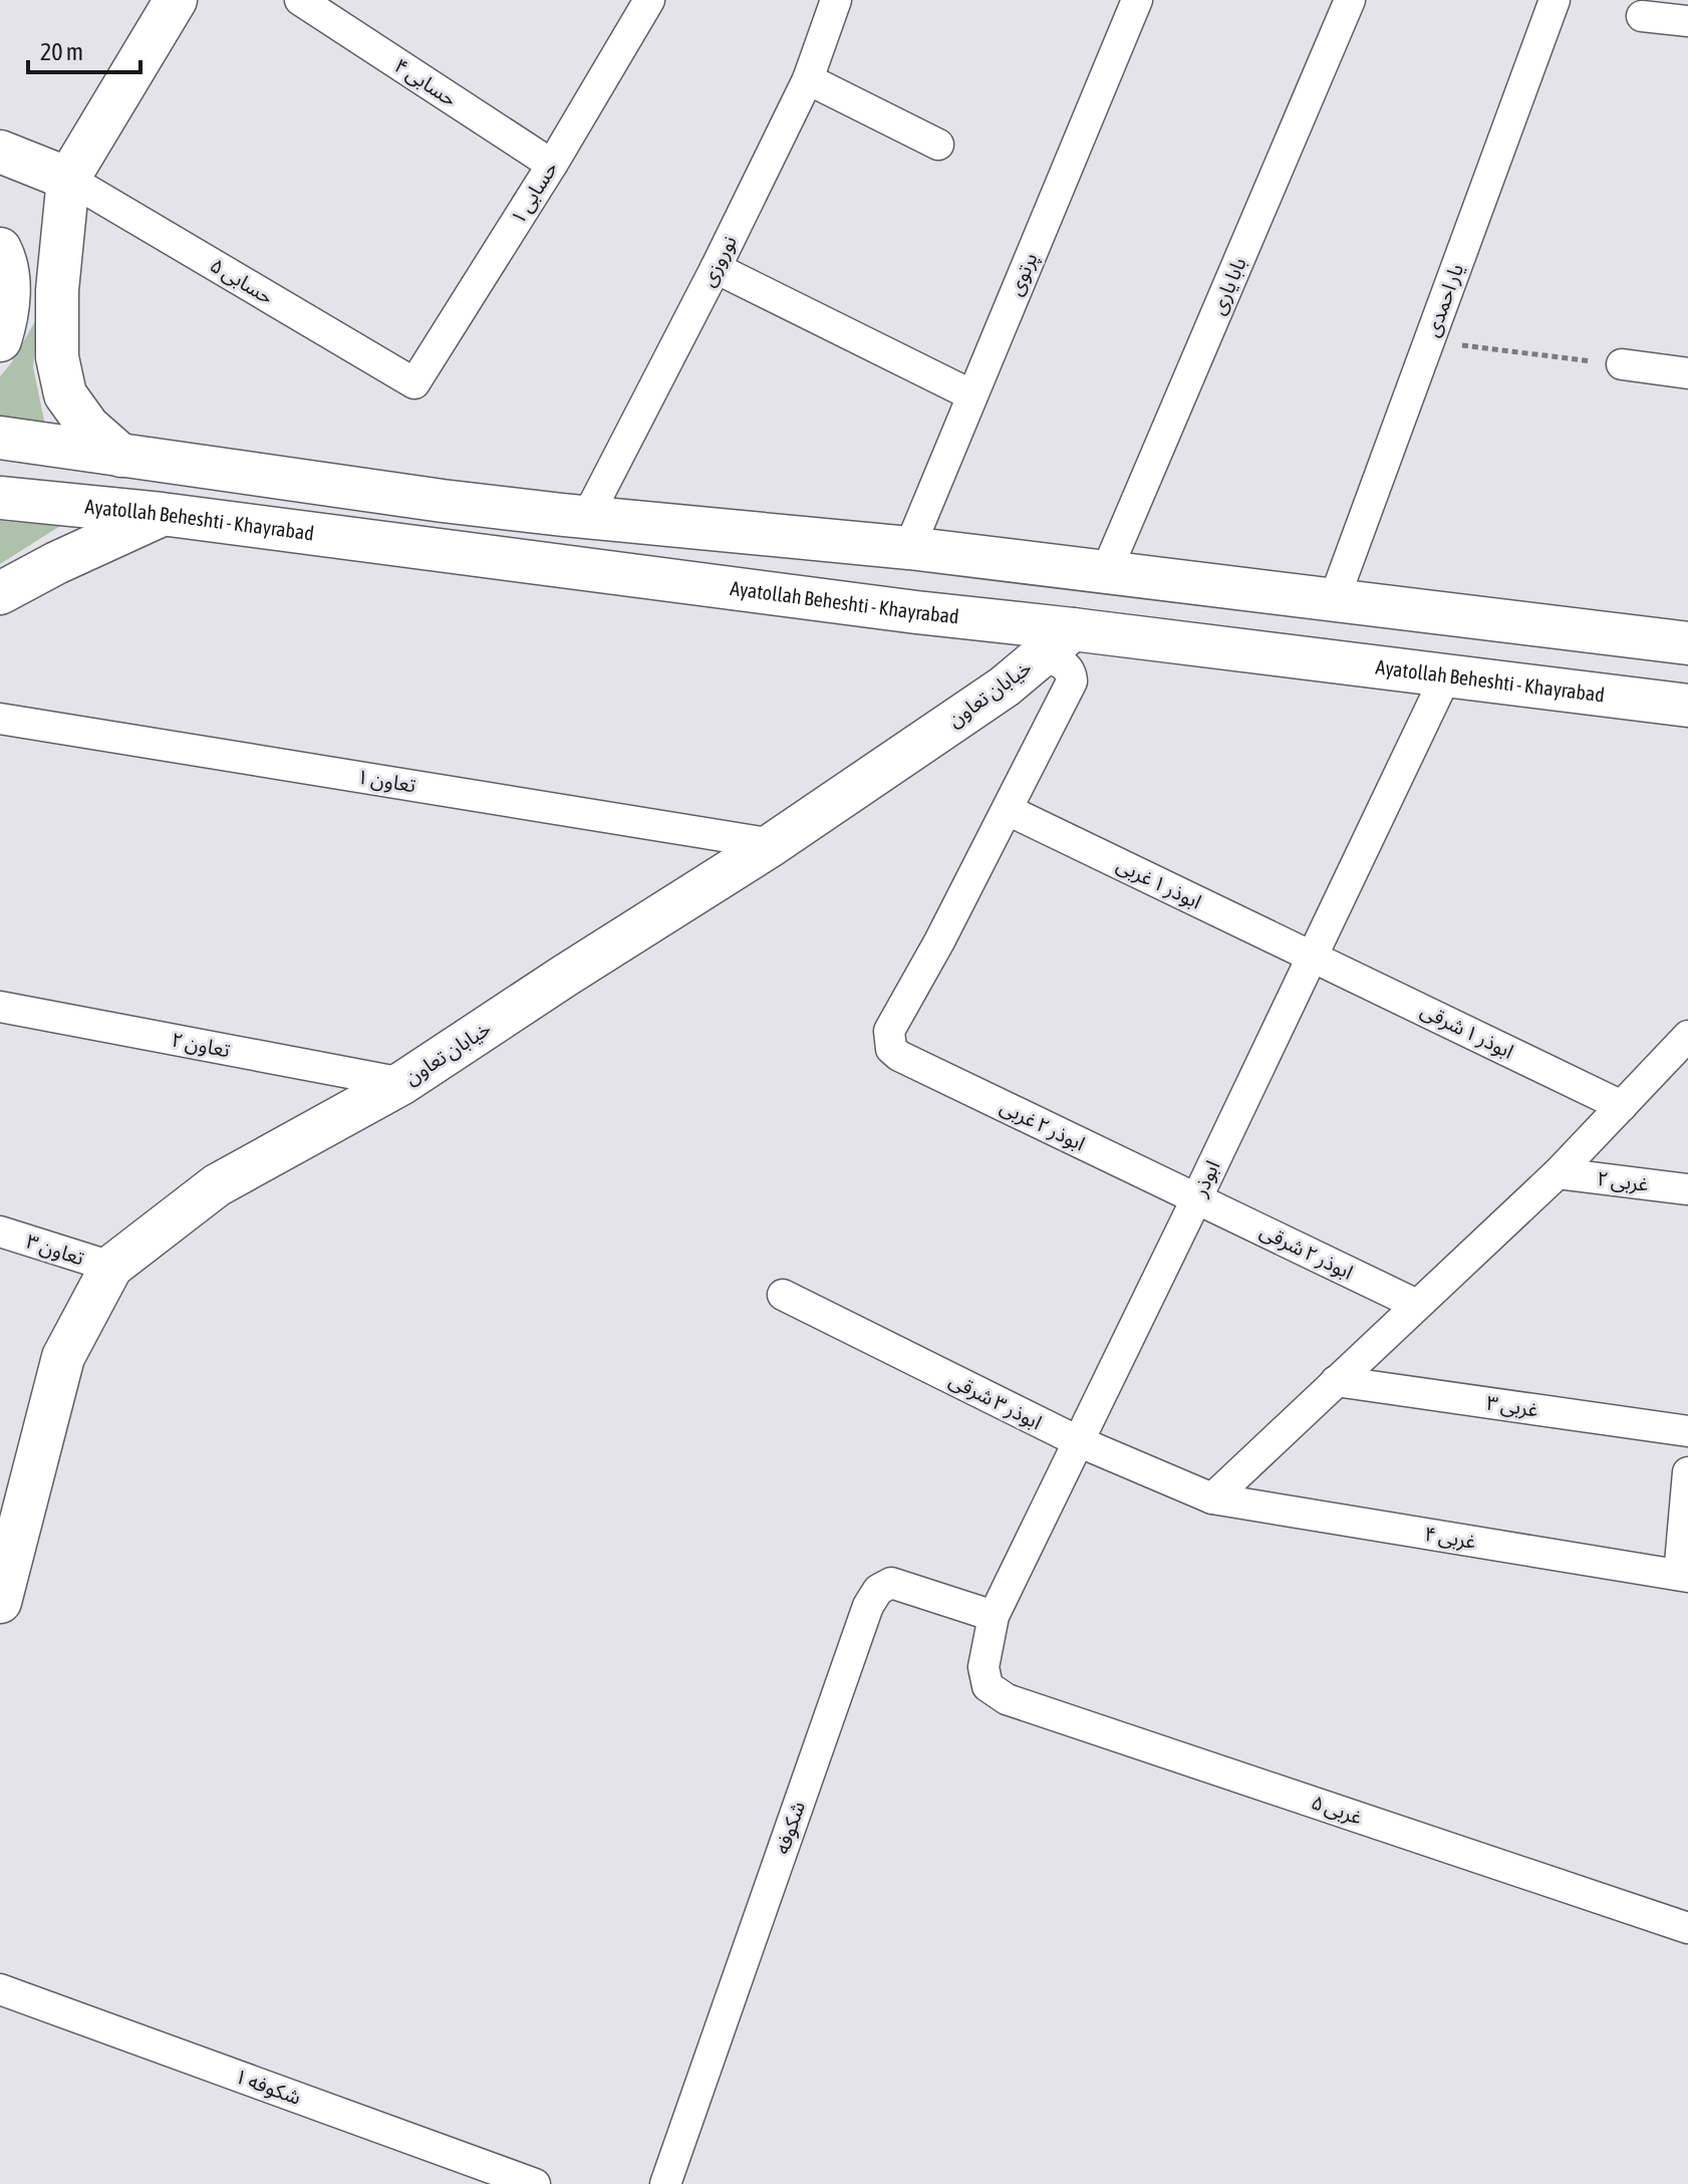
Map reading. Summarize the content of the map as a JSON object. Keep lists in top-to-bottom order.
{
  "streets": {
    "main road": ["Ayatollah Beheshti - Khayrabad", "خیابان تعاون"],
    "street": [
      "حسابی ۴",
      "حسابی ۱",
      "نوروزی",
      "پرتوی",
      "حسابی ۵",
      "بابا یاری",
      "یار احمدی",
      "تعاون ۱",
      "ابوذر ۱ غربی",
      "ابوذر ۱ شرقی",
      "تعاون ۲",
      "ابوذر ۲ غربی",
      "ابوذر",
      "غربی ۲",
      "تعاون ۳",
      "ابوذر ۲ شرقی",
      "ابوذر ۳ شرقی",
      "غربی ۳",
      "غربی ۴",
      "غربی ۵",
      "شکوفه",
      "شکوفه ۱"
    ]
  },
  "crossings": [
    ["حسابی ۴", "حسابی ۱"],
    ["حسابی ۱", "حسابی ۵"],
    ["Ayatollah Beheshti - Khayrabad", "خیابان تعاون"],
    ["Ayatollah Beheshti - Khayrabad", "ابوذر"],
    ["خیابان تعاون", "تعاون ۱"],
    ["خیابان تعاون", "تعاون ۲"],
    ["خیابان تعاون", "تعاون ۳"],
    ["ابوذر ۱ غربی", "ابوذر ۱ شرقی"],
    ["ابوذر ۱ غربی", "ابوذر ۲ غربی"],
    ["ابوذر ۱ غربی", "ابوذر"],
    ["ابوذر ۱ شرقی", "ابوذر"],
    ["ابوذر ۲ غربی", "ابوذر"],
    ["ابوذر ۲ غربی", "ابوذر ۲ شرقی"],
    ["ابوذر", "ابوذر ۲ شرقی"],
    ["ابوذر", "ابوذر ۳ شرقی"],
    ["ابوذر", "غربی ۵"],
    ["ابوذر", "شکوفه"],
    ["ابوذر ۳ شرقی", "غربی ۴"]
  ],
  "scale_bar": "20 m"
}
